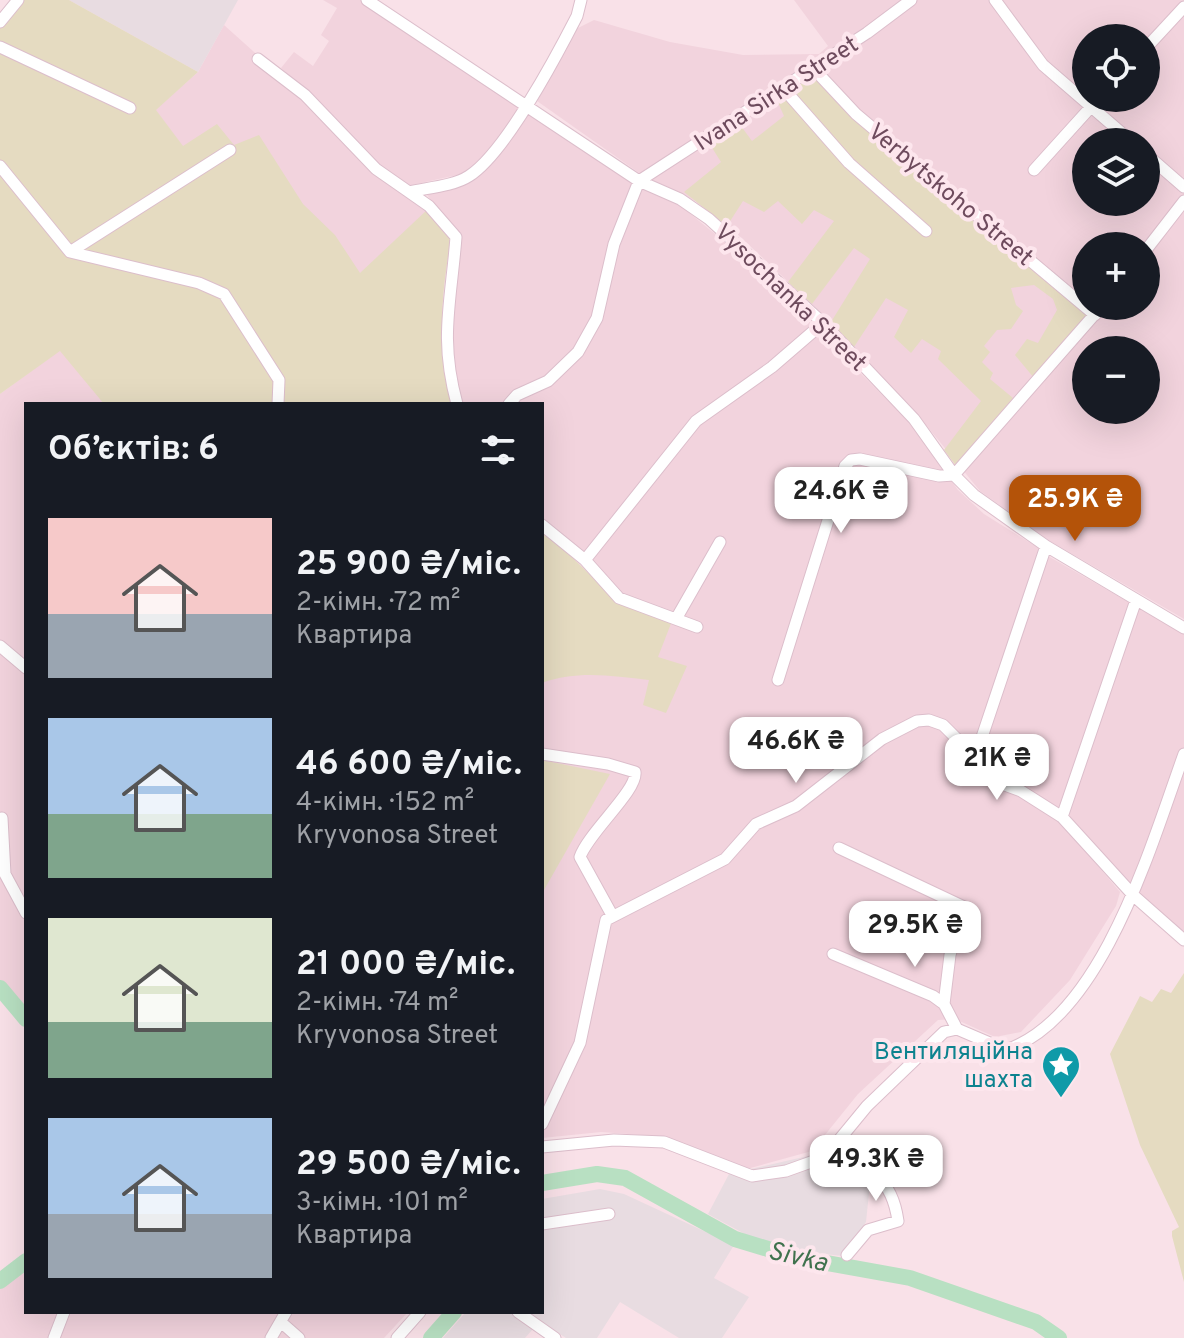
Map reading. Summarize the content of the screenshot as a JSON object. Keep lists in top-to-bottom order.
{
  "streets": {
    "street": ["Ivana Sirka Street", "Verbytskoho Street", "Vysochanka Street"]
  },
  "crossings": [
    ["Ivana Sirka Street", "Verbytskoho Street"],
    ["Ivana Sirka Street", "Vysochanka Street"]
  ],
  "water": ["Sivka"],
  "places": {
    "place": ["Вентиляційна шахта"]
  },
  "page": {
    "map_buttons": ["+", "−"],
    "heading": "Об’єктів: 6",
    "price": [
      "24.6K ₴",
      "25.9K ₴",
      "46.6K ₴",
      "21K ₴",
      "29.5K ₴",
      "49.3K ₴"
    ],
    "list": [
      {
        "name": "25 900 ₴/міс.",
        "note": "2-кімн. · 72 m² · Квартира"
      },
      {
        "name": "46 600 ₴/міс.",
        "note": "4-кімн. · 152 m² · Kryvonosa Street"
      },
      {
        "name": "21 000 ₴/міс.",
        "note": "2-кімн. · 74 m² · Kryvonosa Street"
      },
      {
        "name": "29 500 ₴/міс.",
        "note": "3-кімн. · 101 m² · Квартира"
      }
    ]
  }
}
